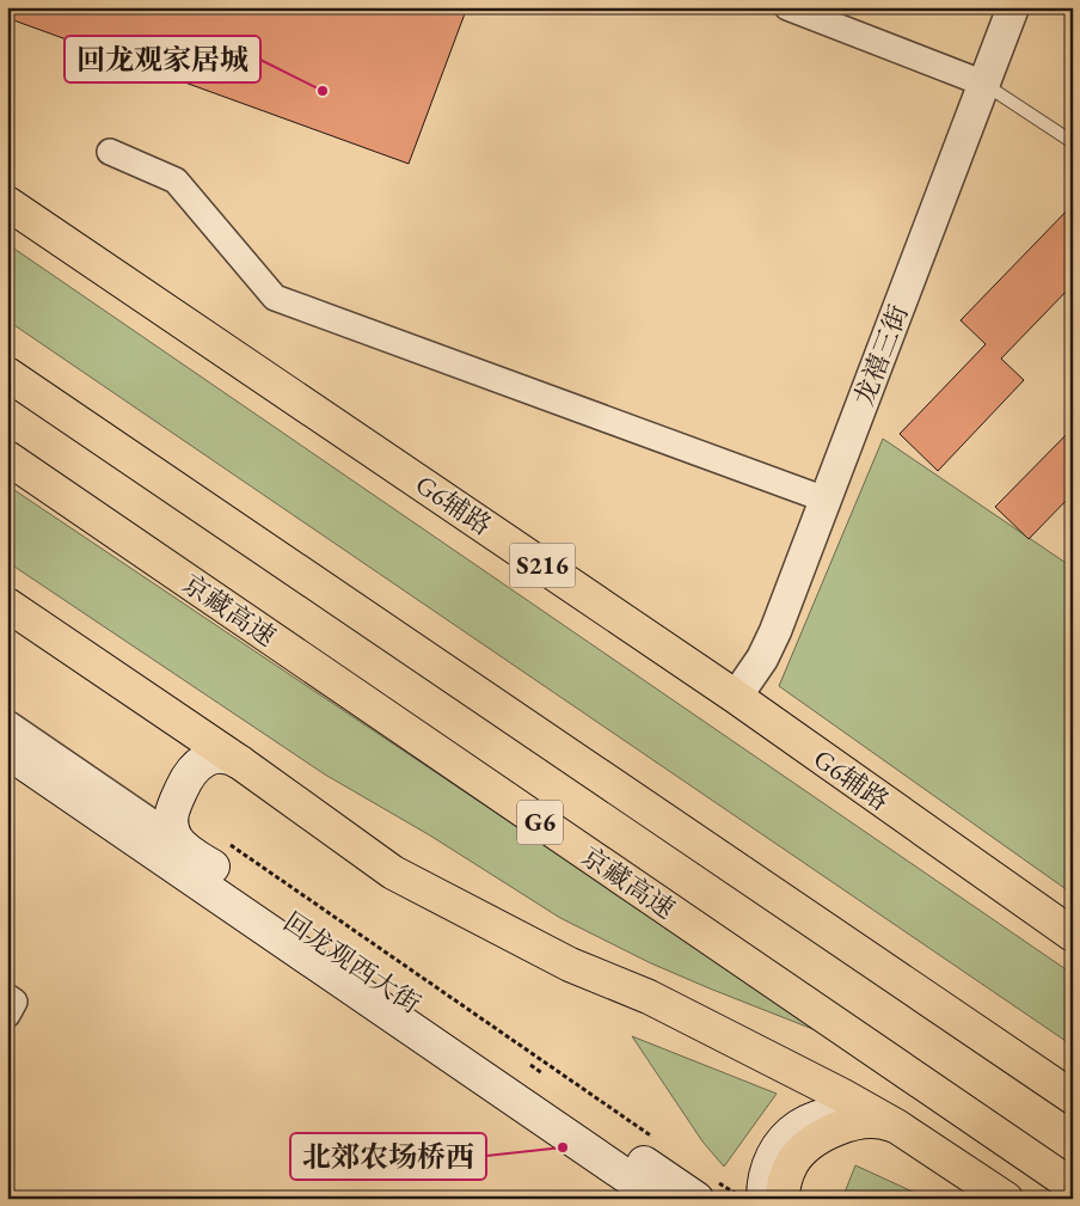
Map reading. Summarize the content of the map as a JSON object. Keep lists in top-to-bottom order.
{
  "streets": {
    "main road": [
      "G6辅路",
      "S216",
      "京藏高速",
      "G6",
      "回龙观西大街"
    ],
    "street": ["龙禧三街"]
  },
  "crossings": [
    ["龙禧三街", "G6辅路"]
  ],
  "places": ["回龙观家居城", "北郊农场桥西"]
}
